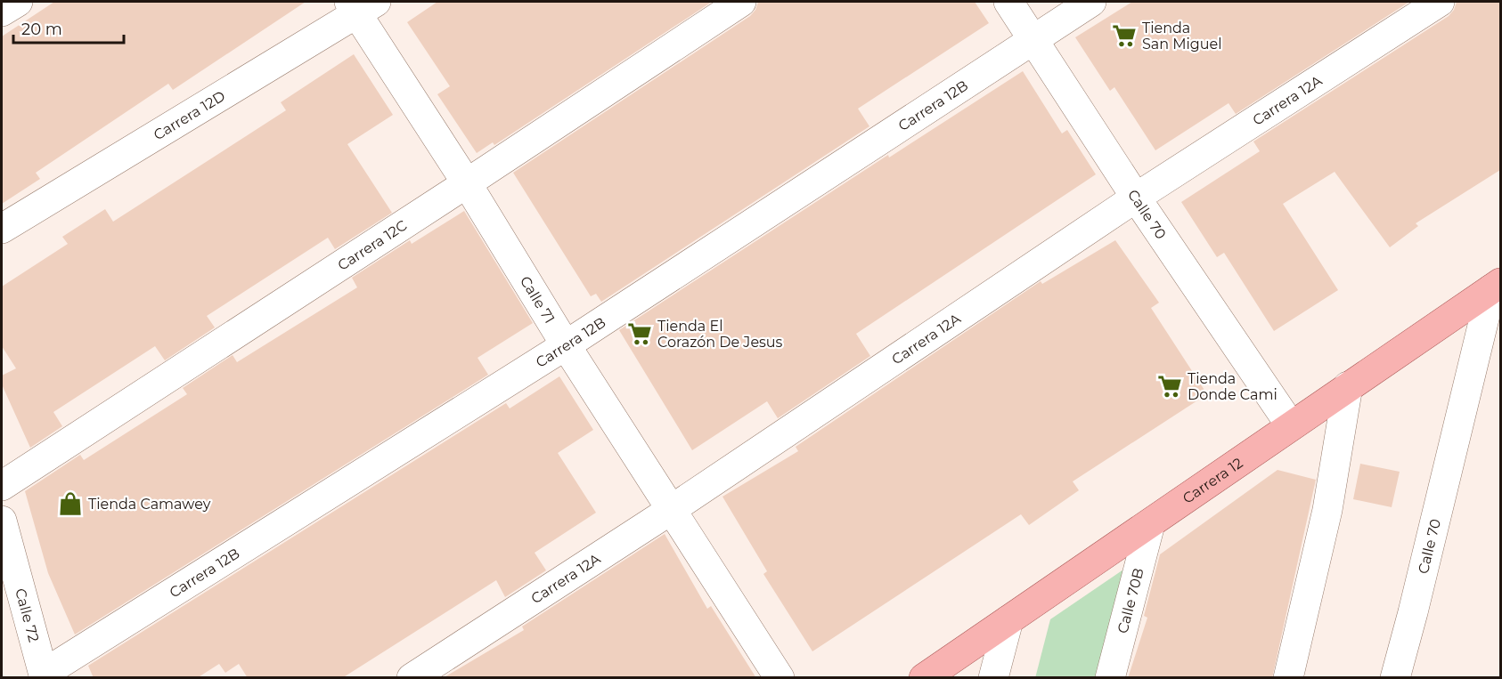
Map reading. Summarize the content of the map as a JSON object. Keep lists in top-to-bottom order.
{
  "streets": {
    "main road": ["Carrera 12"],
    "street": [
      "Carrera 12A",
      "Carrera 12B",
      "Carrera 12D",
      "Calle 70",
      "Carrera 12C",
      "Calle 71",
      "Calle 70B",
      "Calle 72"
    ]
  },
  "crossings": [
    ["Carrera 12A", "Calle 70"],
    ["Carrera 12A", "Calle 71"],
    ["Carrera 12B", "Calle 70"],
    ["Carrera 12B", "Calle 71"],
    ["Carrera 12B", "Calle 72"],
    ["Carrera 12D", "Calle 71"],
    ["Calle 70", "Carrera 12"],
    ["Carrera 12C", "Calle 71"],
    ["Carrera 12", "Calle 70B"]
  ],
  "places": {
    "supermarket": ["Tienda San Miguel", "Tienda El Corazón De Jesus", "Tienda Donde Cami"],
    "shop": ["Tienda Camawey"]
  },
  "scale_bar": "20 m"
}
